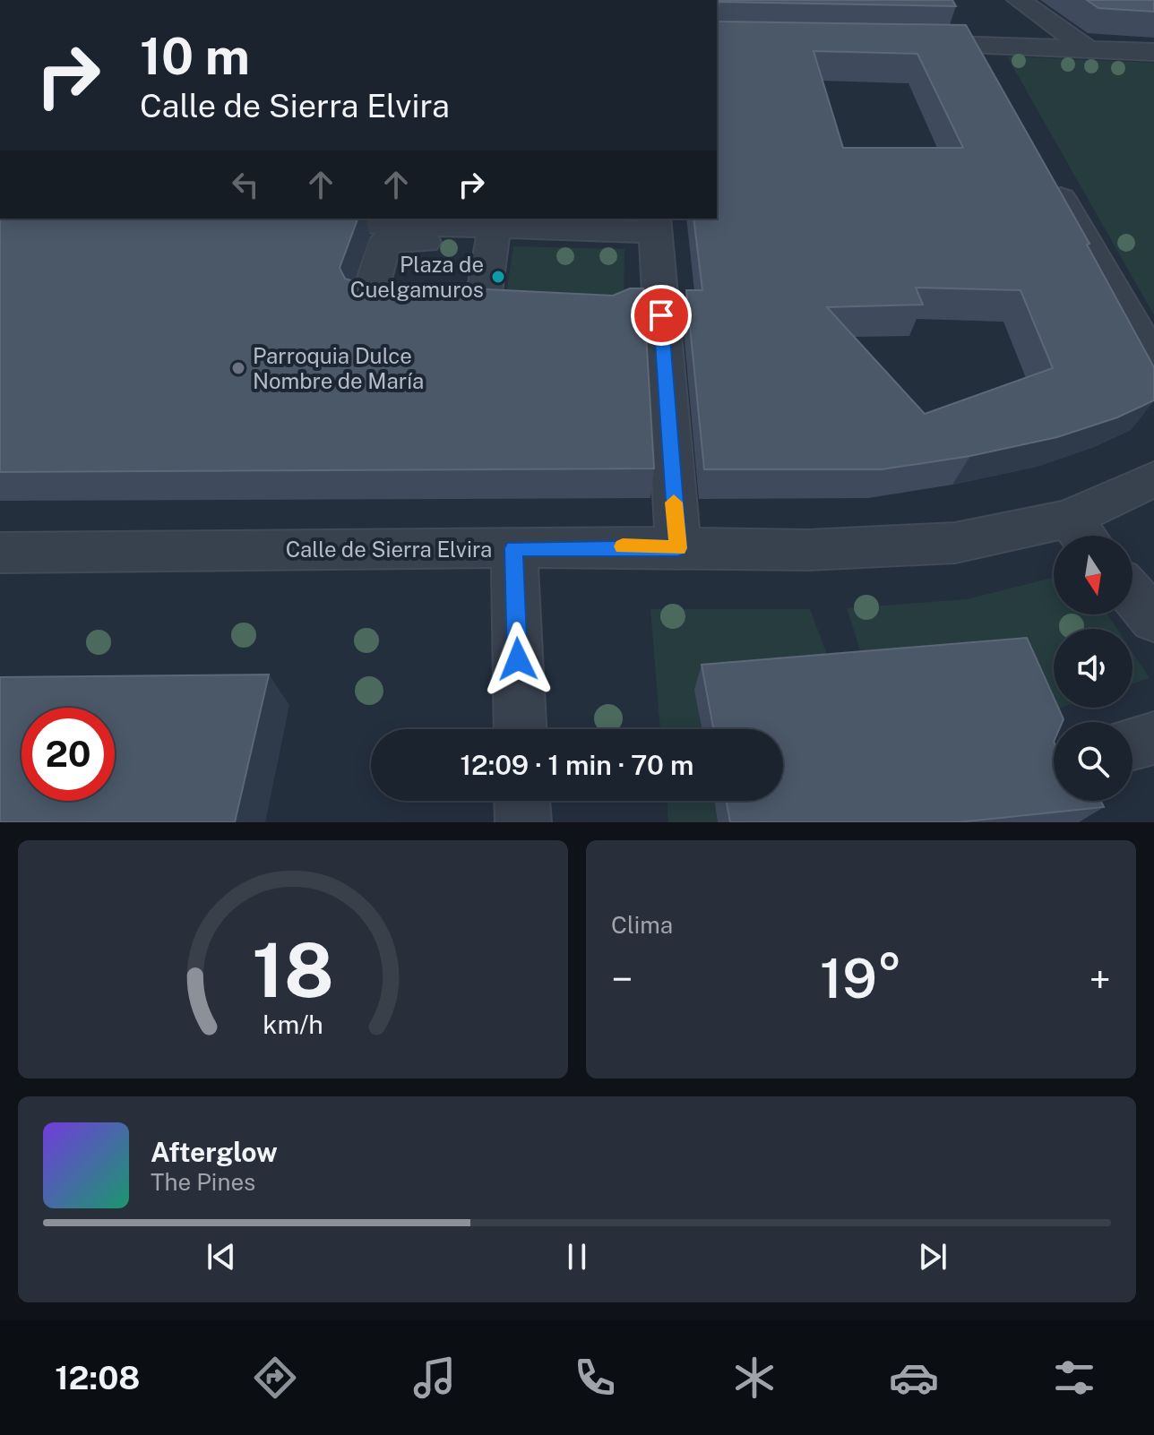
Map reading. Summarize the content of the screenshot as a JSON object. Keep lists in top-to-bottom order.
{
  "streets": {
    "street": ["Calle de Sierra Elvira"]
  },
  "places": ["Plaza de Cuelgamuros", "Parroquia Dulce Nombre de María"],
  "north": "bottom",
  "page": {
    "turn": ["10 m", "Calle de Sierra Elvira"],
    "limit": "20",
    "trip": "12:09 · 1 min · 70 m",
    "tile": "Clima",
    "heat": ["−", "19°", "+"],
    "song": ["Afterglow", "The Pines"],
    "tabs": "12:08",
    "gauge": ["18", "km/h"]
  }
}
